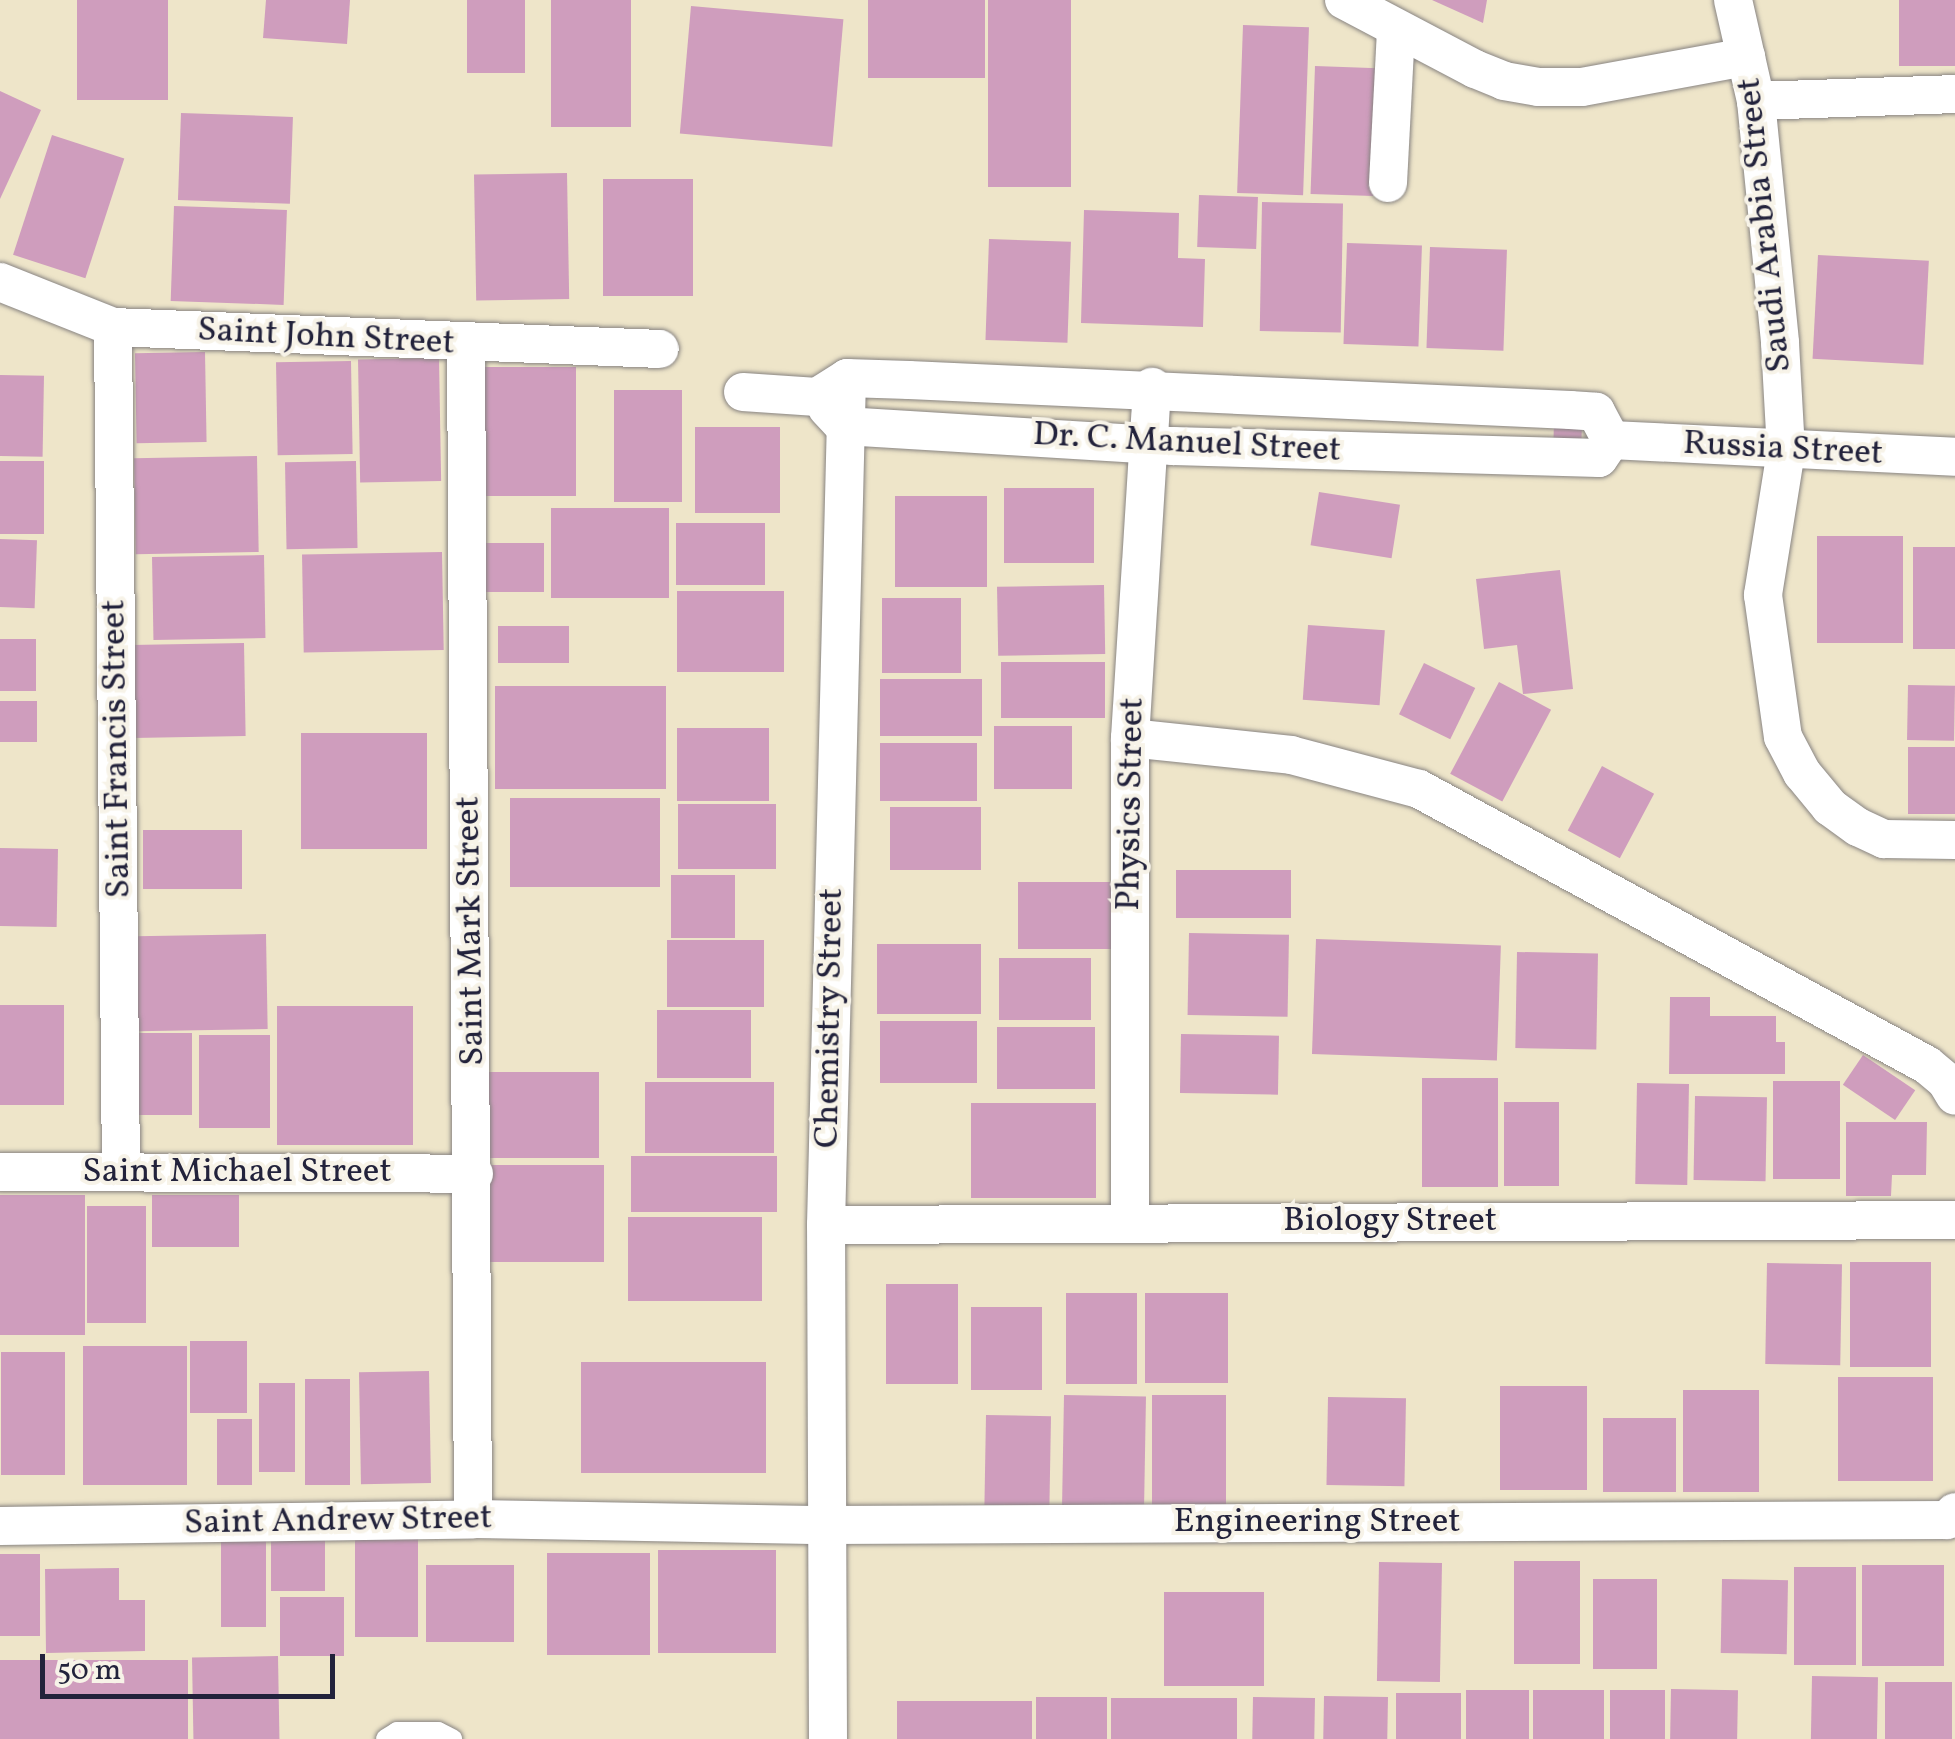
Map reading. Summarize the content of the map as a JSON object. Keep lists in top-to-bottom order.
{
  "streets": {
    "street": [
      "Saudi Arabia Street",
      "Saint John Street",
      "Dr. C. Manuel Street",
      "Russia Street",
      "Saint Francis Street",
      "Physics Street",
      "Saint Mark Street",
      "Chemistry Street",
      "Saint Michael Street",
      "Biology Street",
      "Saint Andrew Street",
      "Engineering Street"
    ]
  },
  "crossings": [
    ["Saudi Arabia Street", "Russia Street"],
    ["Saint John Street", "Saint Francis Street"],
    ["Saint John Street", "Saint Mark Street"],
    ["Dr. C. Manuel Street", "Russia Street"],
    ["Dr. C. Manuel Street", "Physics Street"],
    ["Dr. C. Manuel Street", "Chemistry Street"],
    ["Saint Francis Street", "Saint Michael Street"],
    ["Physics Street", "Biology Street"],
    ["Saint Mark Street", "Saint Michael Street"],
    ["Saint Mark Street", "Saint Andrew Street"],
    ["Chemistry Street", "Biology Street"],
    ["Chemistry Street", "Engineering Street"],
    ["Saint Andrew Street", "Engineering Street"]
  ],
  "scale_bar": "50 m"
}
